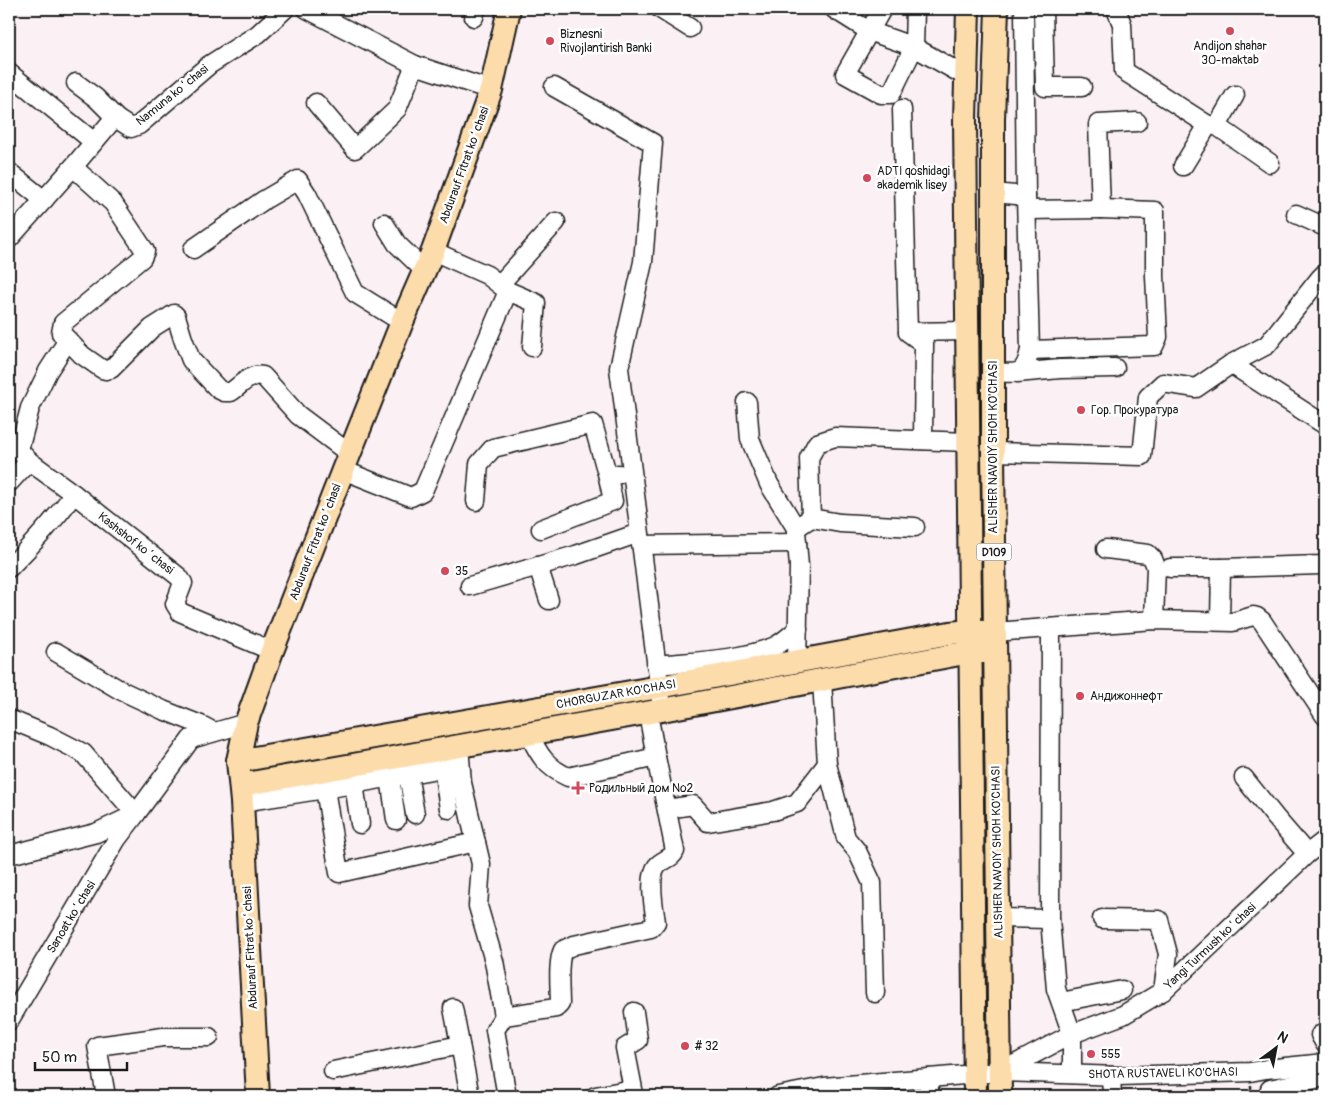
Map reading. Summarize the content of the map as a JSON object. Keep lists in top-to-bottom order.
{
  "streets": {
    "main road": [
      "Abdurauf Fitrat koʻchasi",
      "ALISHER NAVOIY SHOH KO'CHASI",
      "D109",
      "CHORGUZAR KO'CHASI"
    ],
    "street": [
      "Namuna koʻchasi",
      "Kashshof koʻchasi",
      "Sanoat koʻchasi",
      "Yangi Turmush koʻchasi",
      "SHOTA RUSTAVELI KO'CHASI"
    ]
  },
  "crossings": [
    ["Abdurauf Fitrat koʻchasi", "Kashshof koʻchasi"],
    ["Abdurauf Fitrat koʻchasi", "CHORGUZAR KO'CHASI"],
    ["Abdurauf Fitrat koʻchasi", "Sanoat koʻchasi"],
    ["ALISHER NAVOIY SHOH KO'CHASI", "CHORGUZAR KO'CHASI"],
    ["ALISHER NAVOIY SHOH KO'CHASI", "Yangi Turmush koʻchasi"],
    ["ALISHER NAVOIY SHOH KO'CHASI", "SHOTA RUSTAVELI KO'CHASI"],
    ["Yangi Turmush koʻchasi", "SHOTA RUSTAVELI KO'CHASI"]
  ],
  "places": {
    "other": [
      "Andijon shahar 30-maktab",
      "Biznesni Rivojlantirish Banki",
      "ADTI qoshidagi akademik lisey",
      "Гор. Прокуратура",
      "35",
      "Андижоннефт",
      "# 32",
      "555"
    ],
    "health": ["Родильный дом №2"]
  },
  "scale_bar": "50 m",
  "north": "top right"
}
